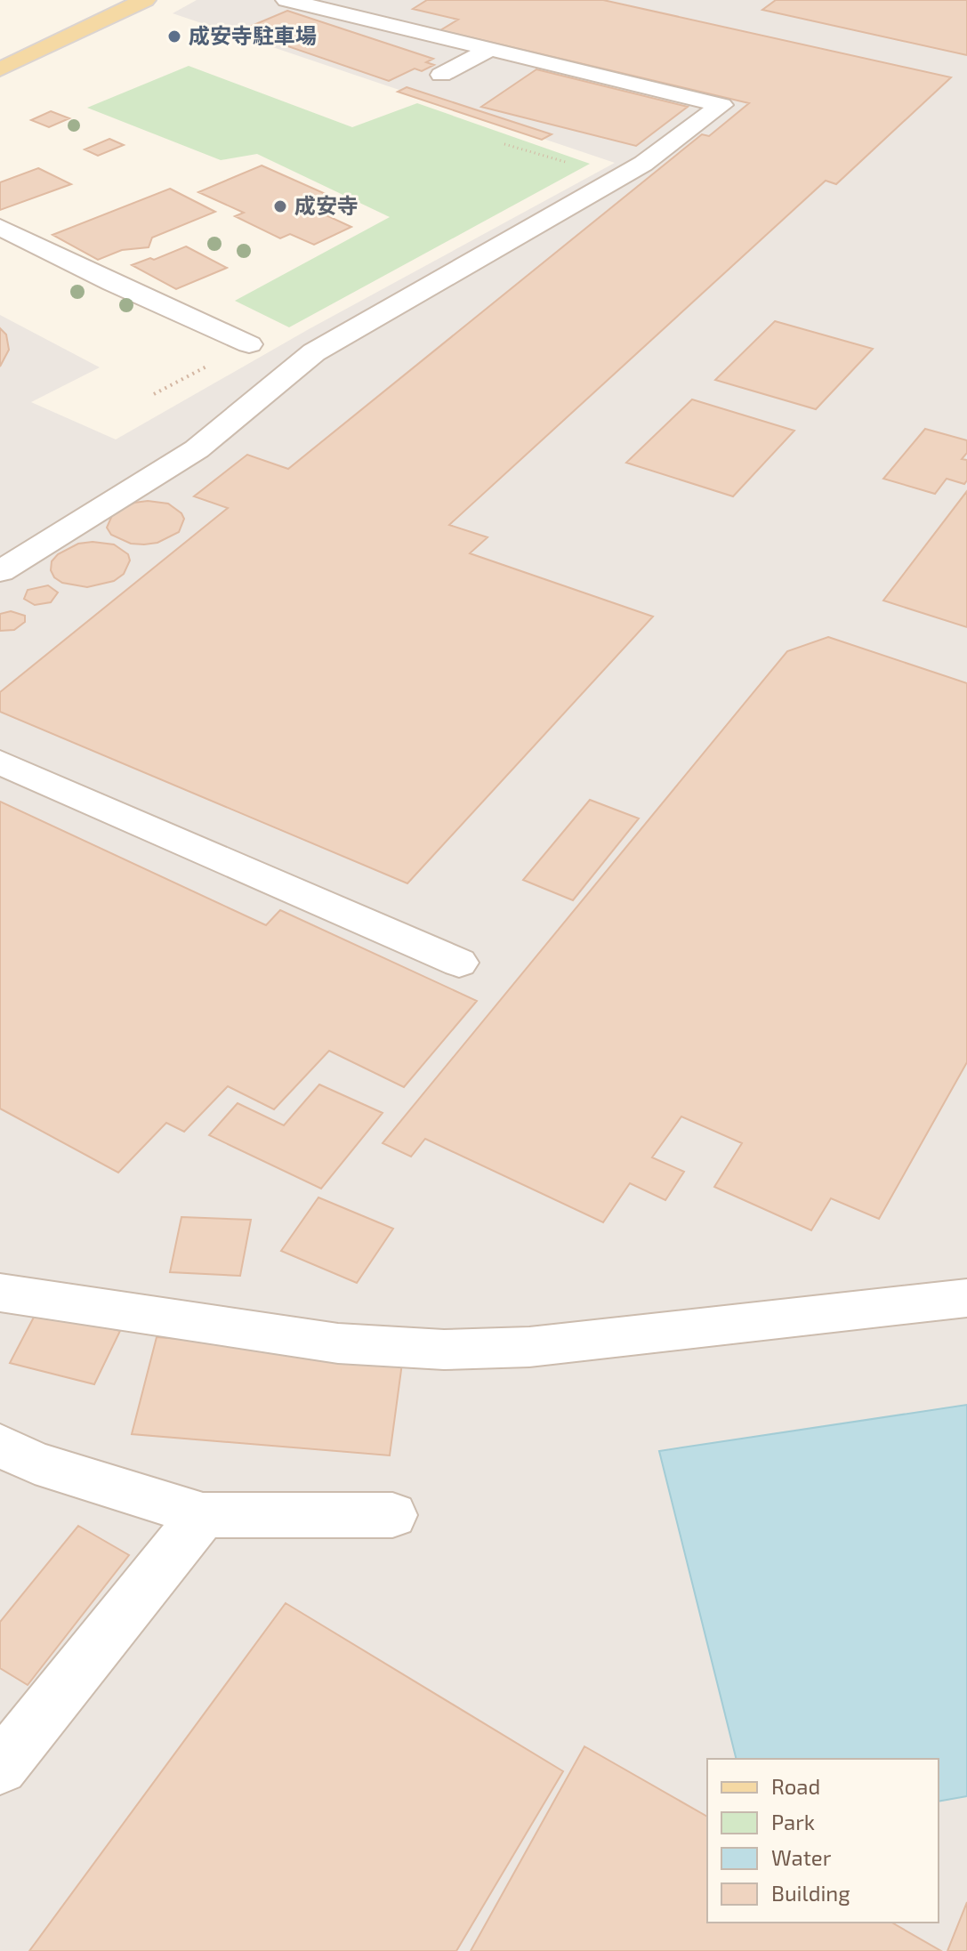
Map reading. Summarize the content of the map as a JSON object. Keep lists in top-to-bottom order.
{
  "places": ["成安寺駐車場", "成安寺"],
  "legend": [
    "Road",
    "Park",
    "Water",
    "Building"
  ]
}
